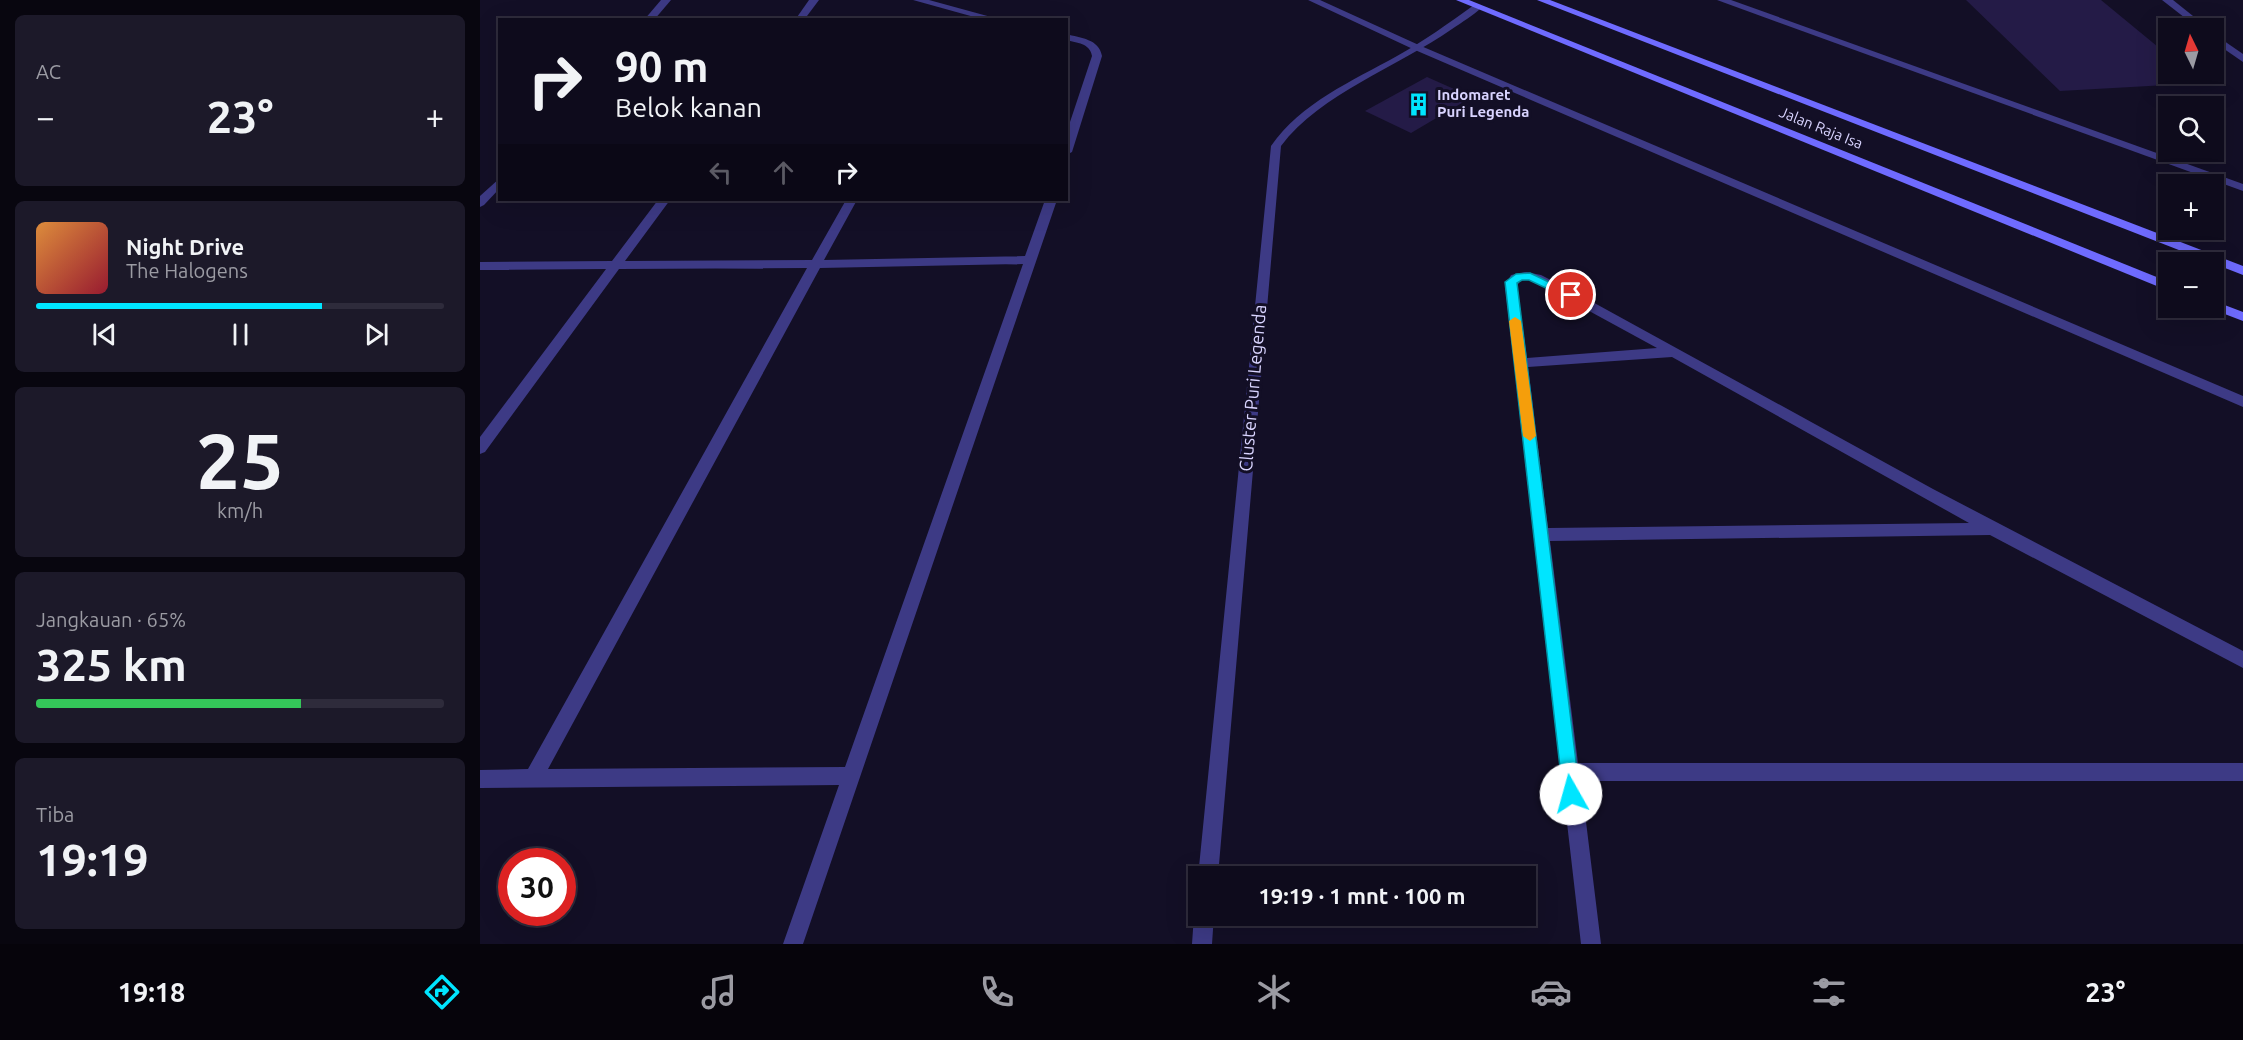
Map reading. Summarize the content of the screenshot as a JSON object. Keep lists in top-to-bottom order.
{
  "streets": {
    "main road": ["Jalan Raja Isa"],
    "street": ["Cluster Puri Legenda"]
  },
  "crossings": [
    ["Jalan Raja Isa", "Cluster Puri Legenda"]
  ],
  "places": {
    "building": ["Indomaret Puri Legenda"]
  },
  "north": "top",
  "page": {
    "tile": [
      "AC",
      ["25", "km/h"],
      ["Jangkauan · 65%", "325 km"],
      ["Tiba", "19:19"]
    ],
    "map_buttons": ["+", "−"],
    "turn": ["90 m", "Belok kanan"],
    "heat": ["−", "23°", "+"],
    "song": ["Night Drive", "The Halogens"],
    "limit": "30",
    "trip": "19:19 · 1 mnt · 100 m",
    "tabs": ["19:18", "23°"]
  }
}
